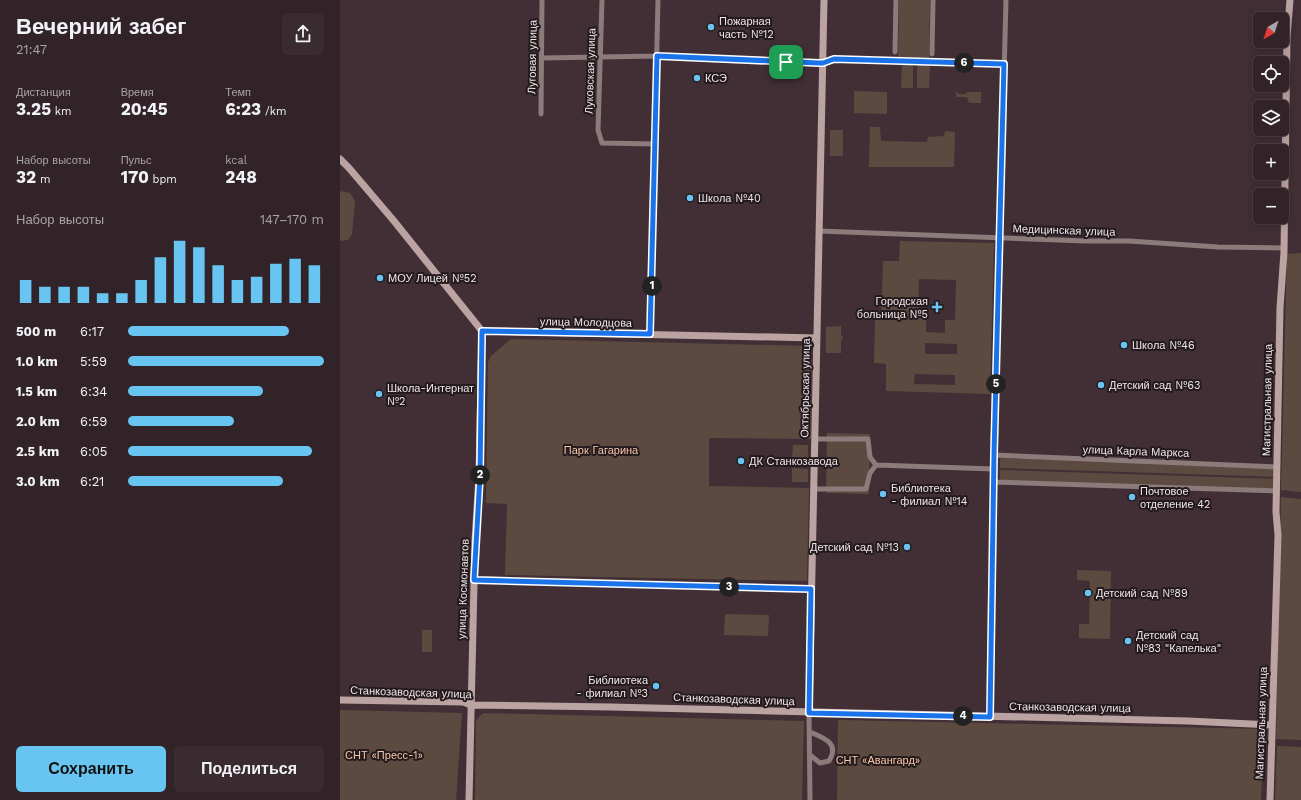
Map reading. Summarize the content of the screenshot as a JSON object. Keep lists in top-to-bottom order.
{
  "streets": {
    "street": [
      "Луговая улица",
      "Луковская улица",
      "Медицинская улица",
      "улица Молодцова",
      "Октябрьская улица",
      "Магистральная улица",
      "улица Карла Маркса",
      "улица Космонавтов",
      "Станкозаводская улица"
    ]
  },
  "crossings": [
    ["Медицинская улица", "Октябрьская улица"],
    ["Медицинская улица", "Магистральная улица"],
    ["улица Молодцова", "Октябрьская улица"],
    ["улица Молодцова", "улица Космонавтов"],
    ["Октябрьская улица", "Станкозаводская улица"],
    ["Магистральная улица", "улица Карла Маркса"],
    ["Магистральная улица", "Станкозаводская улица"],
    ["улица Космонавтов", "Станкозаводская улица"]
  ],
  "parks": ["Парк Гагарина", "СНТ «Пресс-1»", "СНТ «Авангард»"],
  "places": {
    "other": [
      "Пожарная часть №12",
      "КСЭ",
      "Школа №40",
      "МОУ Лицей №52",
      "Школа №46",
      "Детский сад №63",
      "Школа-Интернат №2",
      "ДК Станкозавода",
      "Библиотека - филиал №14",
      "Почтовое отделение 42",
      "Детский сад №13",
      "Детский сад №89",
      "Детский сад №83 \"Капелька\"",
      "Библиотека - филиал №3"
    ],
    "health": ["Городская больница №5"]
  },
  "north": "bottom left",
  "page": {
    "heading": ["Вечерний забег", "21:47"],
    "map_buttons": ["+", "−"],
    "pins": [
      "6",
      "1",
      "5",
      "2",
      "3",
      "4"
    ],
    "stats": [
      ["Дистанция", "3.25 km"],
      ["Время", "20:45"],
      ["Темп", "6:23 /km"],
      ["Набор высоты", "32 m"],
      ["Пульс", "170 bpm"],
      ["kcal", "248"]
    ],
    "chart": ["Набор высоты", "147–170 m"],
    "list": [
      {
        "name": "500 m",
        "note": "6:17"
      },
      {
        "name": "1.0 km",
        "note": "5:59"
      },
      {
        "name": "1.5 km",
        "note": "6:34"
      },
      {
        "name": "2.0 km",
        "note": "6:59"
      },
      {
        "name": "2.5 km",
        "note": "6:05"
      },
      {
        "name": "3.0 km",
        "note": "6:21"
      }
    ],
    "buttons": ["Сохранить", "Поделиться"]
  }
}
